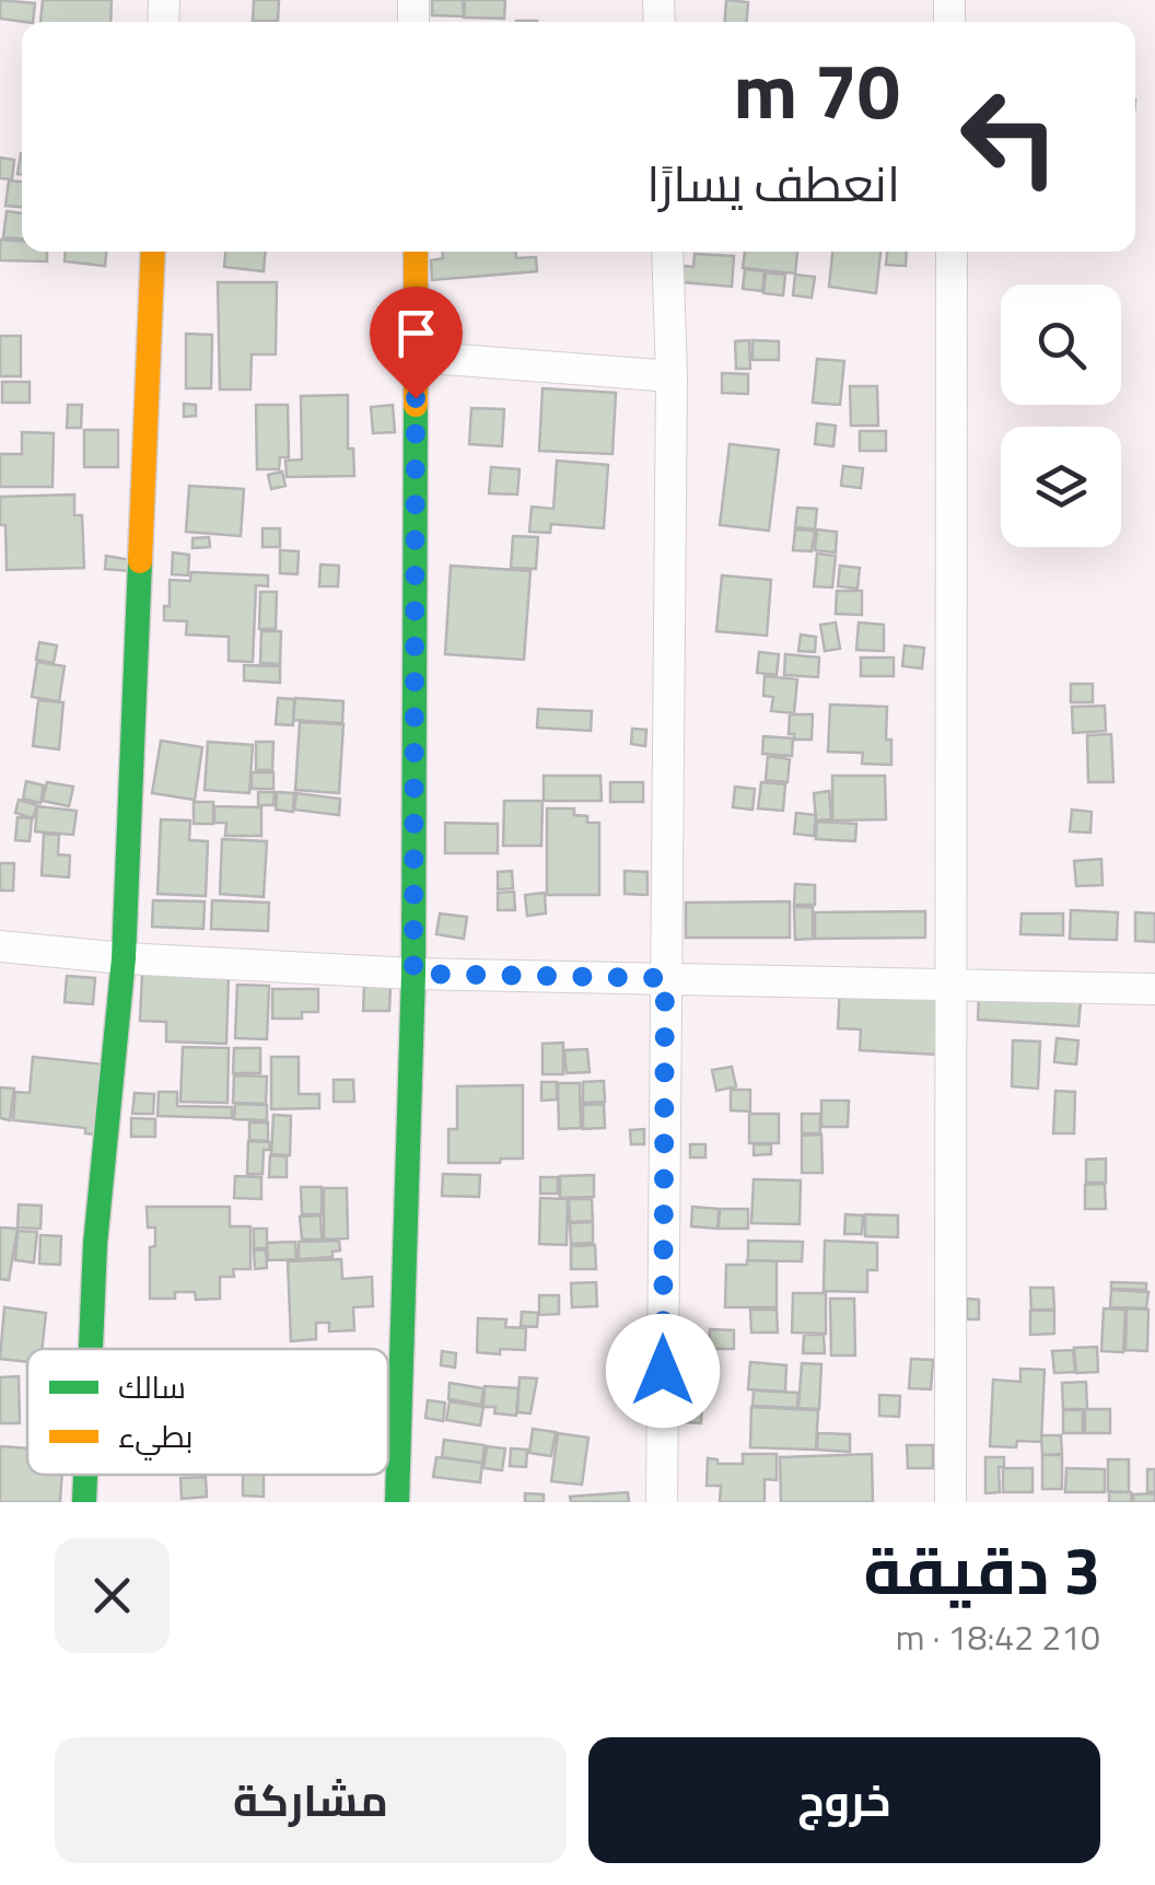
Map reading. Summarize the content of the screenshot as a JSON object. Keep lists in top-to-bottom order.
{
  "legend": ["سالك", "بطيء"],
  "page": {
    "turn": ["70 m", "انعطف يسارًا"],
    "heading": ["3 دقيقة", "210 m · 18:42"],
    "buttons": ["خروج", "مشاركة"]
  }
}
